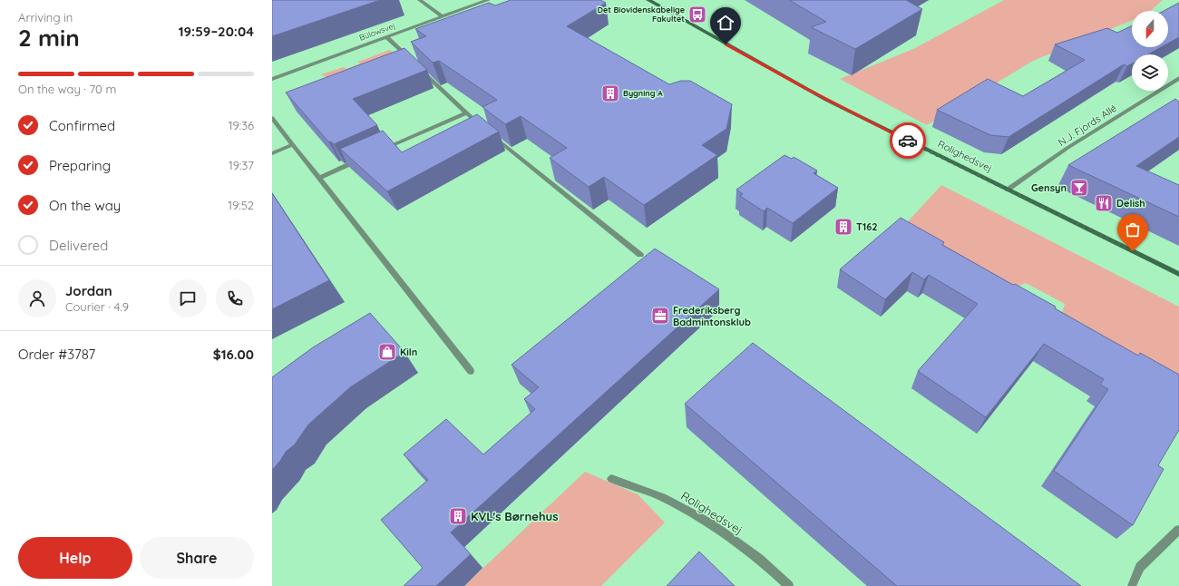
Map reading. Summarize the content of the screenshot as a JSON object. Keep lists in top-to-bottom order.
{
  "streets": {
    "street": ["Bülowsvej", "N.J. Fjords Allé", "Rolighedsvej"]
  },
  "crossings": [
    ["N.J. Fjords Allé", "Rolighedsvej"]
  ],
  "places": {
    "bus stop": ["Det Biovidenskabelige Fakultet"],
    "building": ["Bygning A", "T162", "KVL's Børnehus"],
    "bar": ["Gensyn"],
    "restaurant": ["Delish"],
    "office": ["Frederiksberg Badmintonsklub"],
    "shop": ["Kiln"]
  },
  "north": "bottom",
  "page": {
    "heading": ["2 min", "Arriving in", "19:59–20:04"],
    "panel": [
      "Jordan",
      "Courier · 4.9",
      "Order #3787",
      "$16.00"
    ],
    "bar": "On the way · 70 m",
    "list": [
      ["Confirmed", "19:36"],
      ["Preparing", "19:37"],
      ["On the way", "19:52"],
      "Delivered"
    ],
    "buttons": ["Help", "Share"]
  }
}
